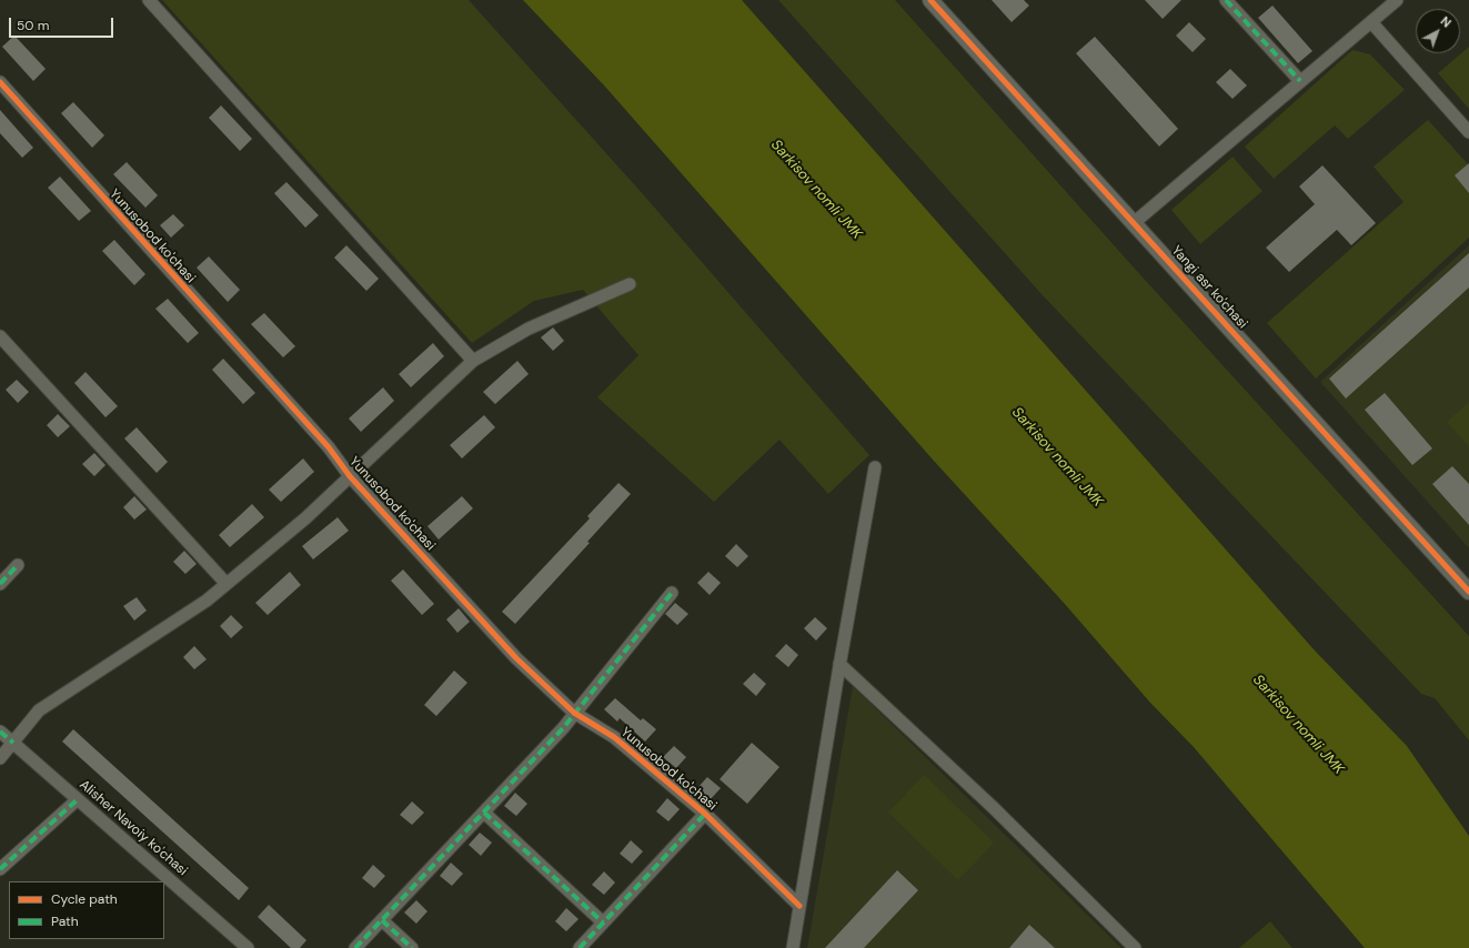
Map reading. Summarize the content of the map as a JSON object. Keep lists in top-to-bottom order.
{
  "streets": {
    "street": ["Yunusobod ko'chasi", "Yangi asr ko'chasi", "Alisher Navoiy ko'chasi"]
  },
  "water": ["Sarkisov nomli JMK"],
  "legend": ["Cycle path", "Path"],
  "scale_bar": "50 m",
  "north": "top right"
}
